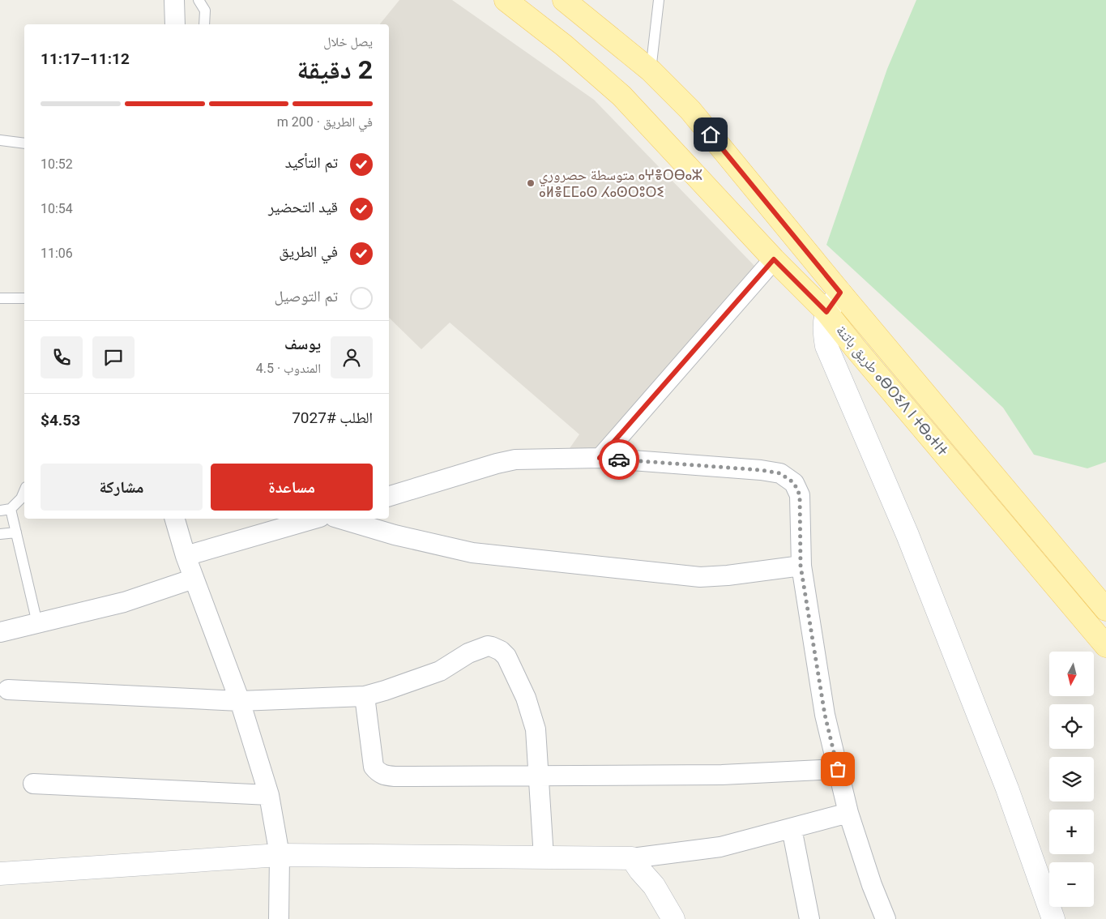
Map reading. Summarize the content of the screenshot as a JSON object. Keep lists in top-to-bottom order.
{
  "streets": {
    "main road": ["طريق باتنة ⴰⴱⵔⵉⴷ ⵏ ⵜⴱⴰⵜⵏⵜ"]
  },
  "places": ["متوسطة حصروري ⴰⵖⴻⵔⴱⴰⵣ ⴰⵍⴻⵎⵎⴰⵙ ⵃⴰⵙⵔⵓⵔⵉ"],
  "north": "bottom",
  "page": {
    "heading": ["2 دقيقة", "يصل خلال", "11:12–11:17"],
    "panel": [
      "يوسف",
      "المندوب · 4.5",
      "الطلب #7027",
      "$4.53"
    ],
    "bar": "في الطريق · 200 m",
    "list": [
      ["تم التأكيد", "10:52"],
      ["قيد التحضير", "10:54"],
      ["في الطريق", "11:06"],
      "تم التوصيل"
    ],
    "buttons": ["مساعدة", "مشاركة"],
    "map_buttons": ["+", "−"]
  }
}
